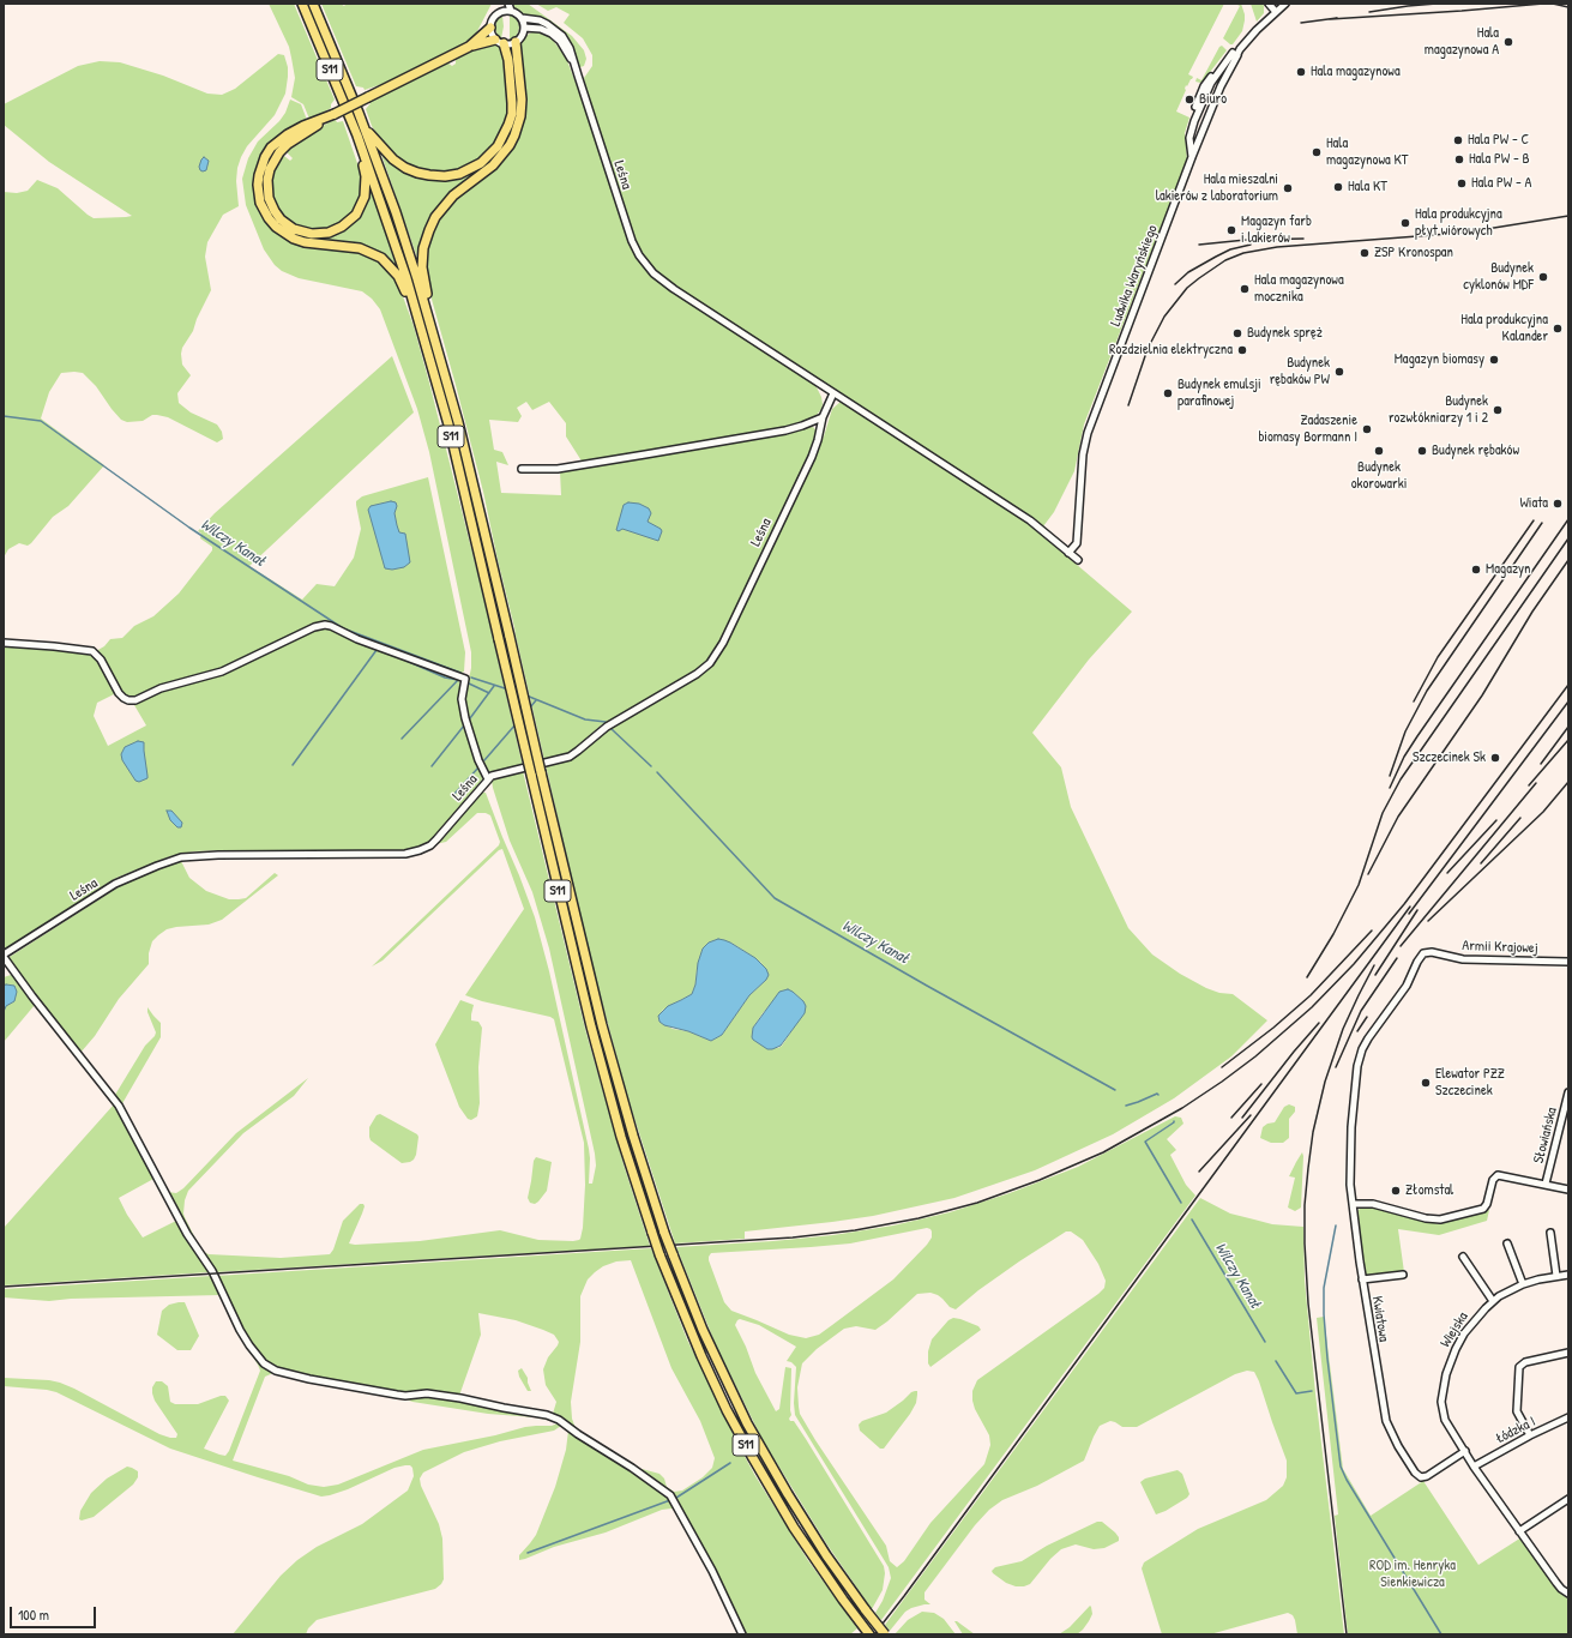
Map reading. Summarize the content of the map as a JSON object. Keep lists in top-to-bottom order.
{
  "streets": {
    "highway": ["S11"],
    "street": [
      "Leśna",
      "Ludwika Waryńskiego",
      "Armii Krajowej",
      "Słowiańska",
      "Kwiatowa",
      "Wiejska",
      "Łódzka I"
    ]
  },
  "crossings": [
    ["Leśna", "Ludwika Waryńskiego"],
    ["Armii Krajowej", "Kwiatowa"],
    ["Kwiatowa", "Wiejska"]
  ],
  "water": ["Wilczy Kanał"],
  "parks": ["ROD im. Henryka Sienkiewicza"],
  "places": [
    "Hala magazynowa A",
    "Hala magazynowa",
    "Biuro",
    "Hala PW - C",
    "Hala magazynowa KT",
    "Hala PW - B",
    "Hala PW - A",
    "Hala KT",
    "Hala mieszalni lakierów z laboratorium",
    "Hala produkcyjna płyt wiórowych",
    "Magazyn farb i lakierów",
    "ZSP Kronospan",
    "Budynek cyklonów MDF",
    "Hala magazynowa mocznika",
    "Hala produkcyjna Kalander",
    "Budynek spręż",
    "Rozdzielnia elektryczna",
    "Magazyn biomasy",
    "Budynek rębaków PW",
    "Budynek emulsji parafinowej",
    "Budynek rozwłókniarzy 1 i 2",
    "Zadaszenie biomasy Bormann I",
    "Budynek okorowarki",
    "Budynek rębaków",
    "Wiata",
    "Magazyn",
    "Szczecinek Sk",
    "Elewator PZZ Szczecinek",
    "Złomstal"
  ],
  "scale_bar": "100 m"
}
